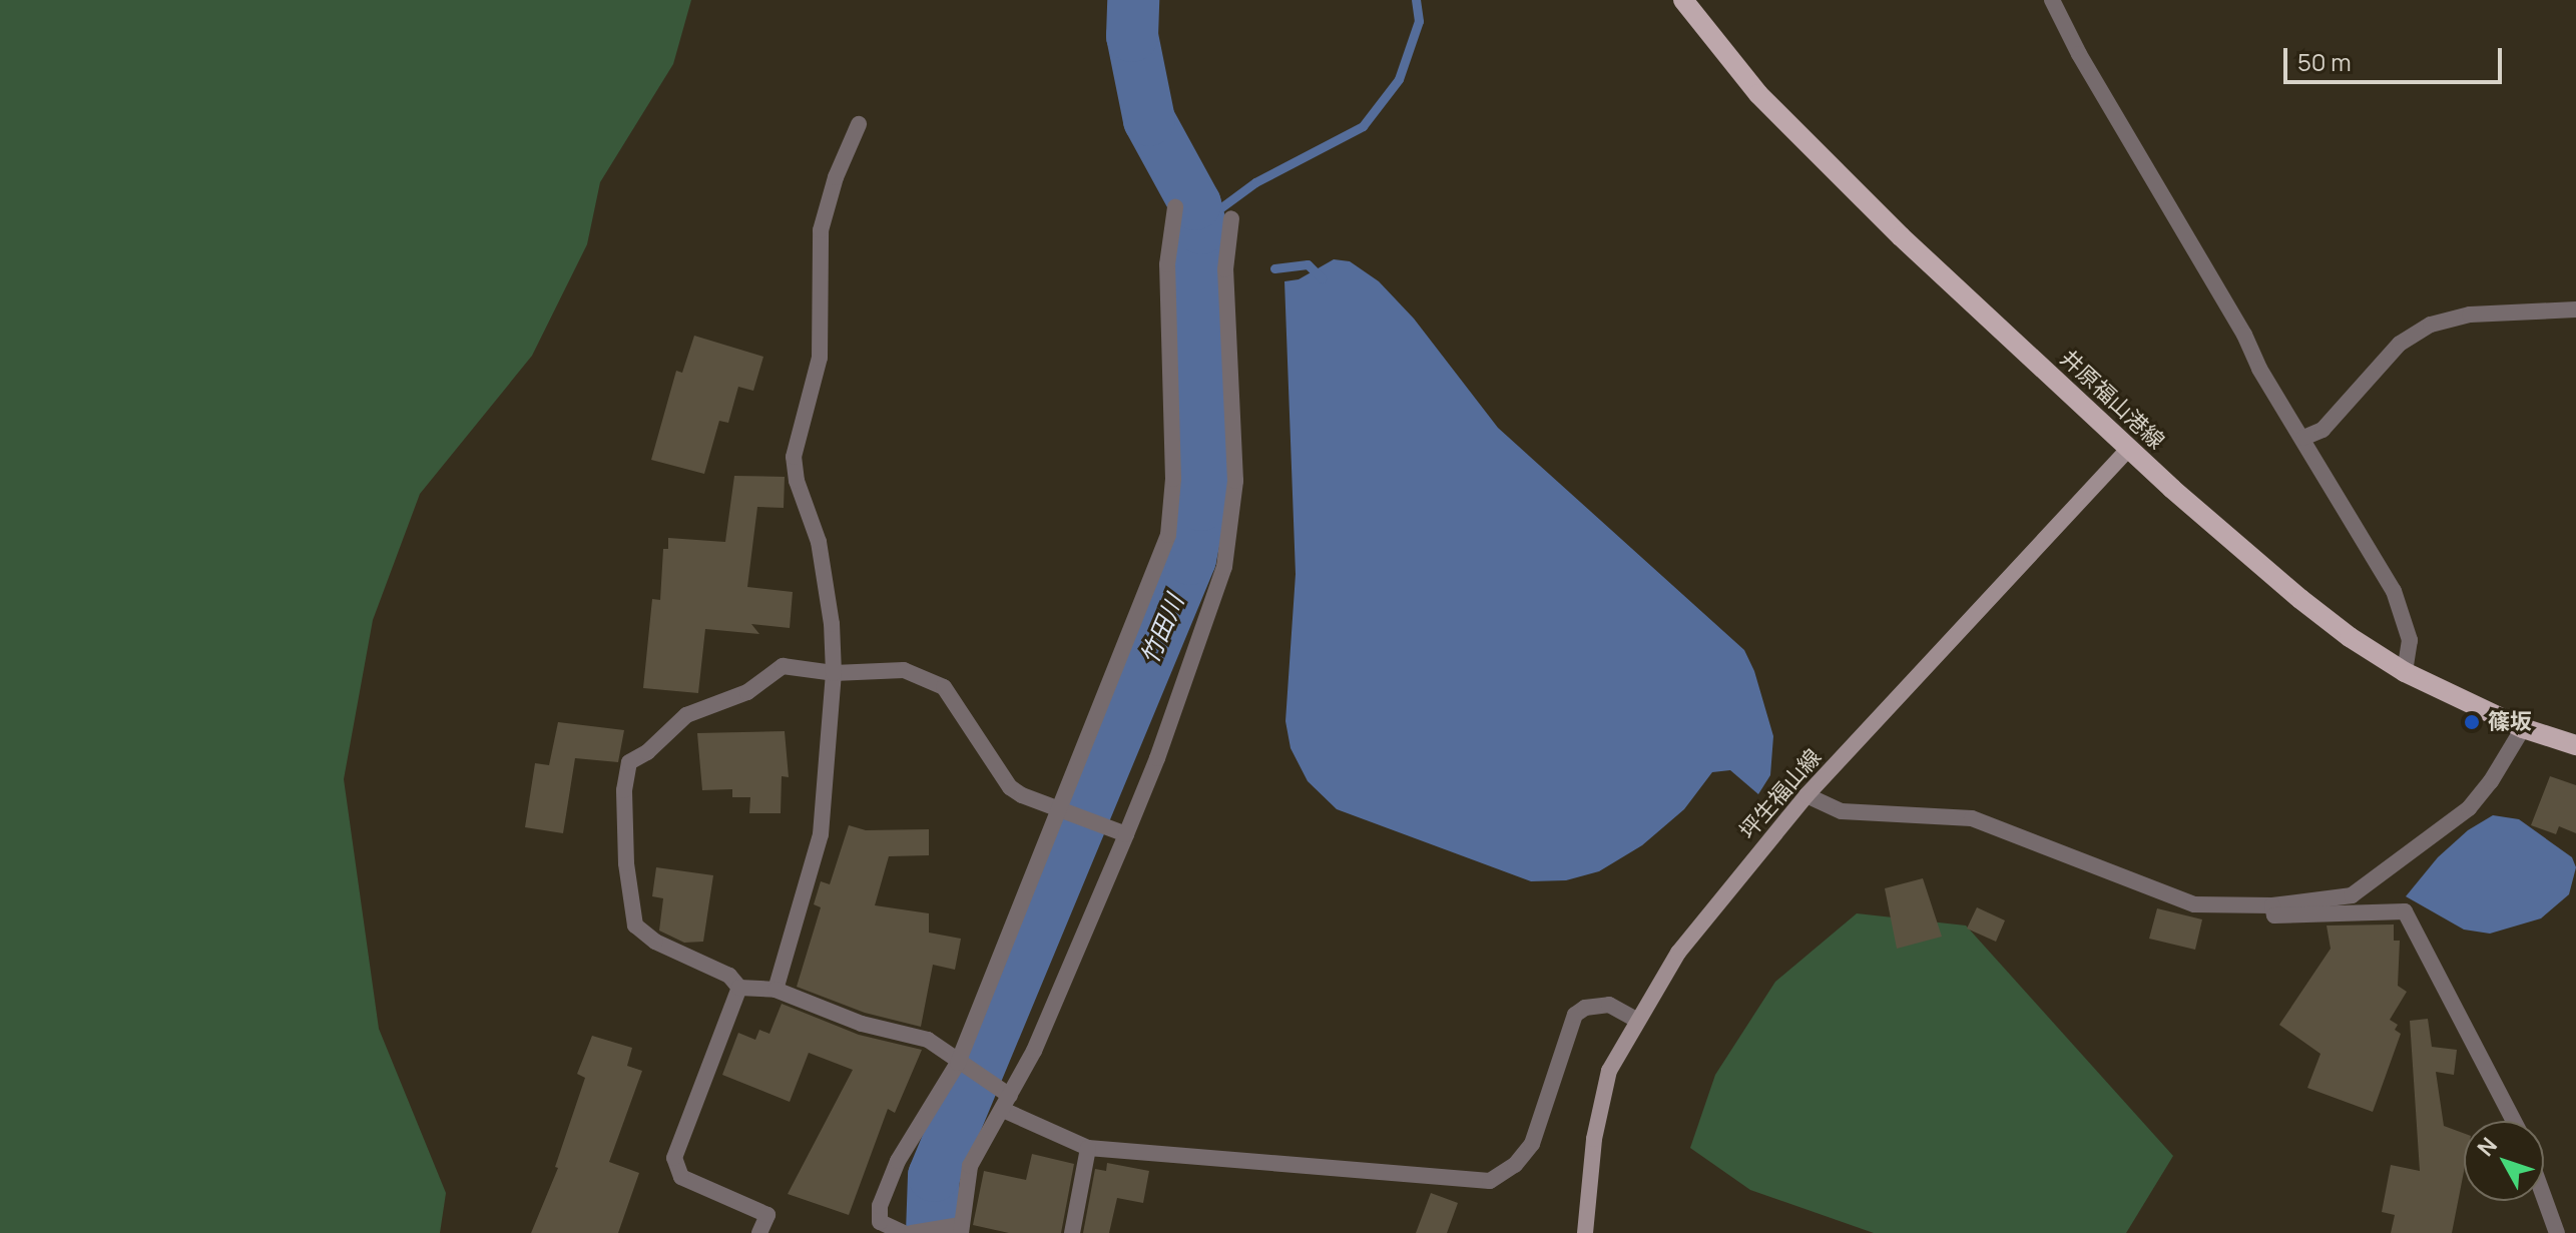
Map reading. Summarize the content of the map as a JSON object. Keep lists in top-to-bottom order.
{
  "streets": {
    "main road": ["井原福山港線", "坪生福山線"]
  },
  "crossings": [
    ["井原福山港線", "坪生福山線"]
  ],
  "water": ["竹田川"],
  "places": ["篠坂"],
  "scale_bar": "50 m",
  "north": "top left"
}
